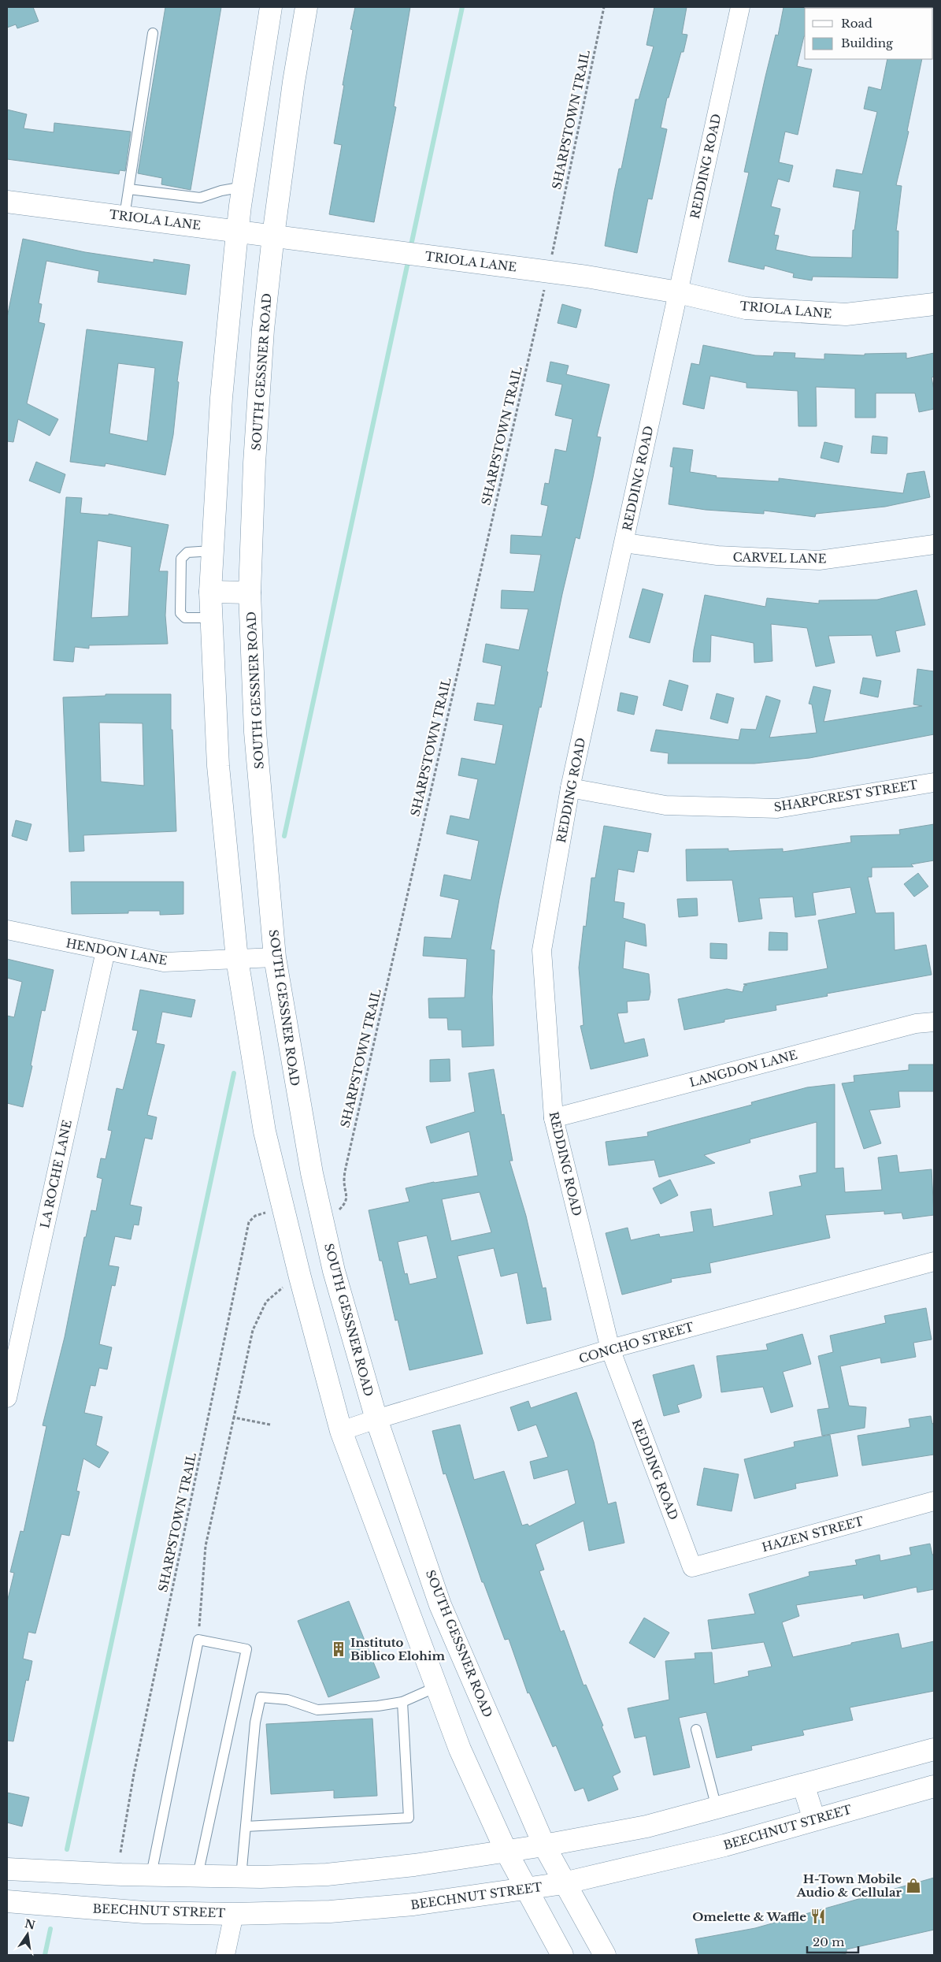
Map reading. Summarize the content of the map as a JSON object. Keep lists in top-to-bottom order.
{
  "streets": {
    "main road": ["TRIOLA LANE", "SOUTH GESSNER ROAD", "BEECHNUT STREET"],
    "street": [
      "REDDING ROAD",
      "CARVEL LANE",
      "SHARPCREST STREET",
      "HENDON LANE",
      "LANGDON LANE",
      "LA ROCHE LANE",
      "CONCHO STREET",
      "HAZEN STREET"
    ],
    "path": ["SHARPSTOWN TRAIL"]
  },
  "crossings": [
    ["REDDING ROAD", "TRIOLA LANE"],
    ["REDDING ROAD", "CARVEL LANE"],
    ["REDDING ROAD", "SHARPCREST STREET"],
    ["REDDING ROAD", "LANGDON LANE"],
    ["REDDING ROAD", "CONCHO STREET"],
    ["REDDING ROAD", "HAZEN STREET"],
    ["TRIOLA LANE", "SOUTH GESSNER ROAD"],
    ["SOUTH GESSNER ROAD", "HENDON LANE"],
    ["SOUTH GESSNER ROAD", "CONCHO STREET"],
    ["SOUTH GESSNER ROAD", "BEECHNUT STREET"],
    ["HENDON LANE", "LA ROCHE LANE"]
  ],
  "places": {
    "building": ["Instituto Biblico Elohim"],
    "shop": ["H-Town Mobile Audio & Cellular"],
    "restaurant": ["Omelette & Waffle"]
  },
  "legend": ["Road", "Building"],
  "scale_bar": "20 m",
  "north": "top"
}
